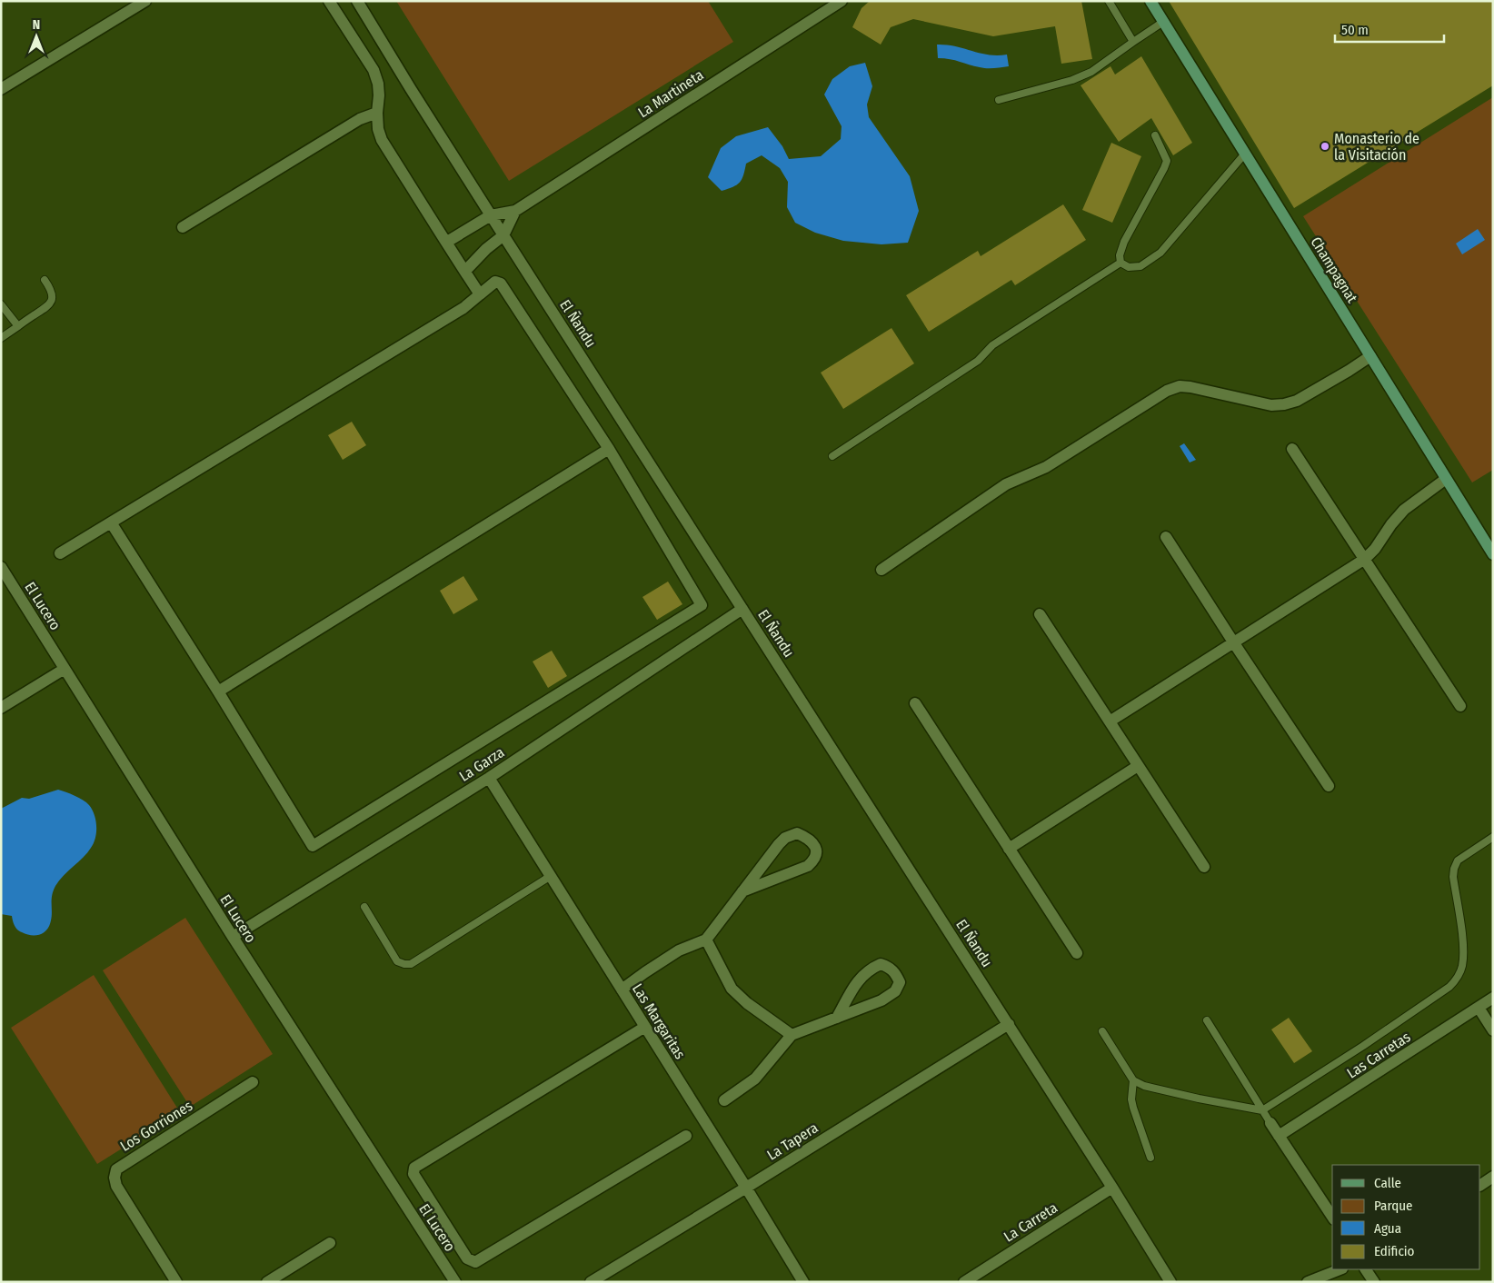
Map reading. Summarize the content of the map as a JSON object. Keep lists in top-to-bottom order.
{
  "streets": {
    "street": [
      "La Martineta",
      "Champagnat",
      "El Ñandu",
      "El Lucero",
      "La Garza",
      "Las Margaritas",
      "Las Carretas",
      "Los Gorriones",
      "La Tapera",
      "La Carreta"
    ]
  },
  "crossings": [
    ["El Ñandu", "La Garza"],
    ["El Ñandu", "La Tapera"],
    ["El Ñandu", "La Carreta"],
    ["El Lucero", "La Garza"],
    ["La Garza", "Las Margaritas"],
    ["Las Margaritas", "La Tapera"]
  ],
  "places": ["Monasterio de la Visitación"],
  "legend": [
    "Calle",
    "Parque",
    "Agua",
    "Edificio"
  ],
  "scale_bar": "50 m",
  "north": "top"
}
